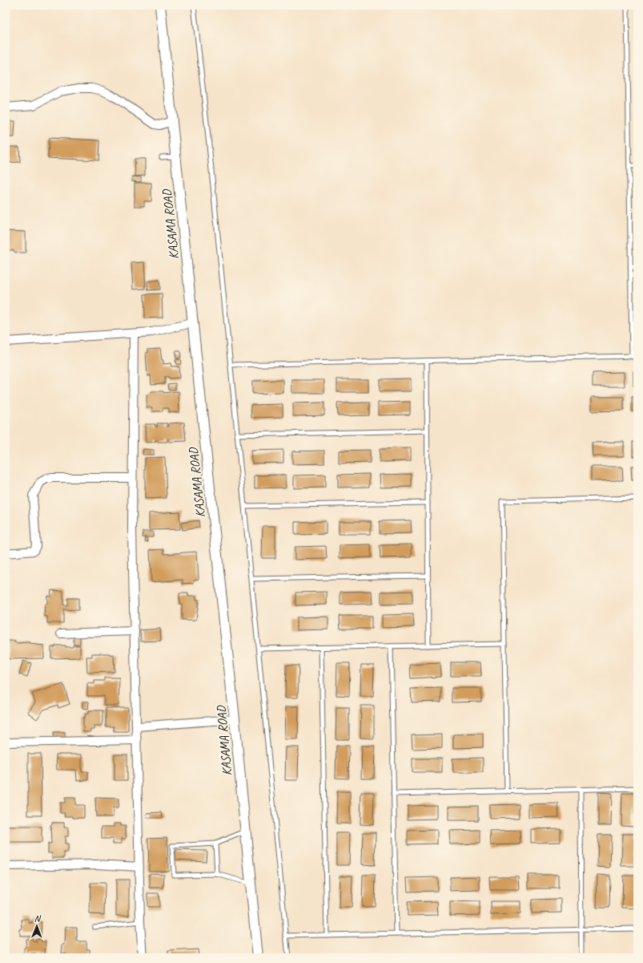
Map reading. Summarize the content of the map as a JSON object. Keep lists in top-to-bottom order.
{
  "streets": {
    "street": ["KASAMA ROAD"]
  },
  "north": "top"
}
